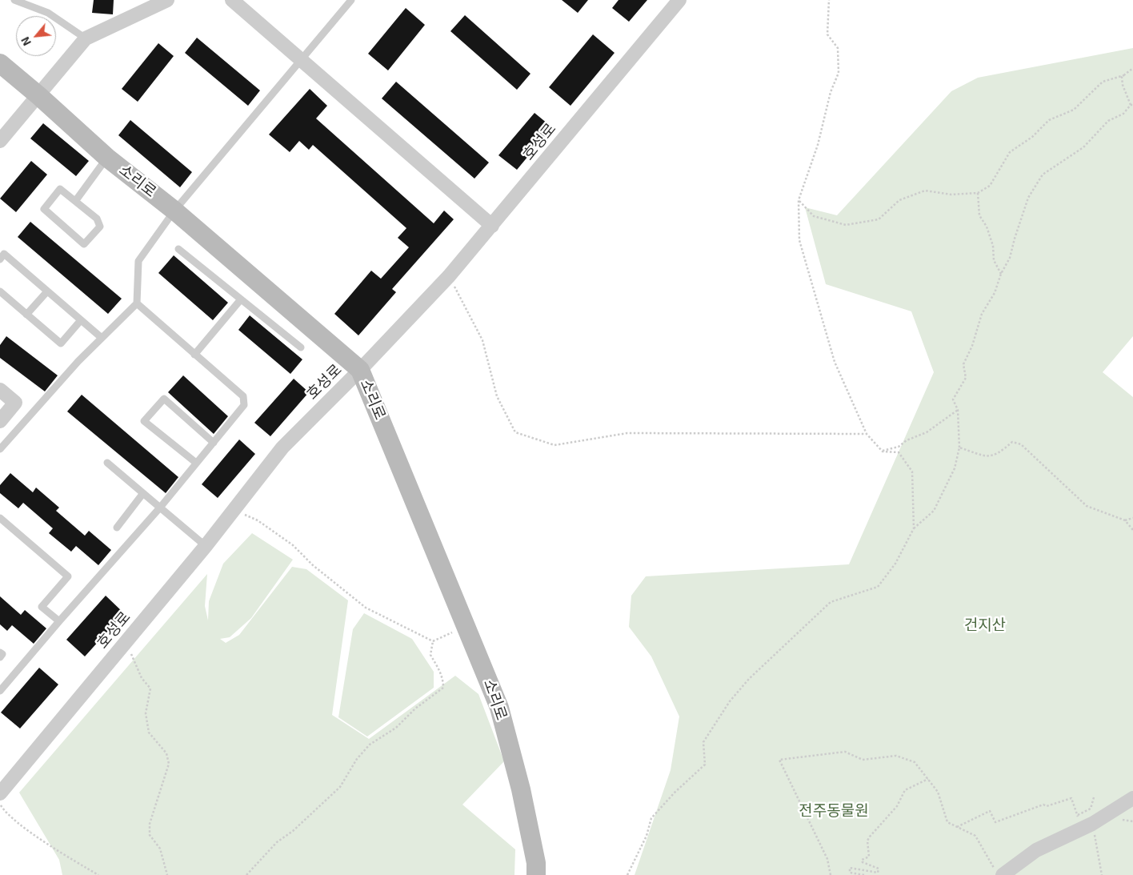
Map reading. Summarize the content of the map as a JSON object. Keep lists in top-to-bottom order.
{
  "streets": {
    "street": ["호성로", "소리로"]
  },
  "crossings": [
    ["호성로", "소리로"]
  ],
  "parks": ["건지산", "전주동물원"],
  "north": "bottom left"
}
